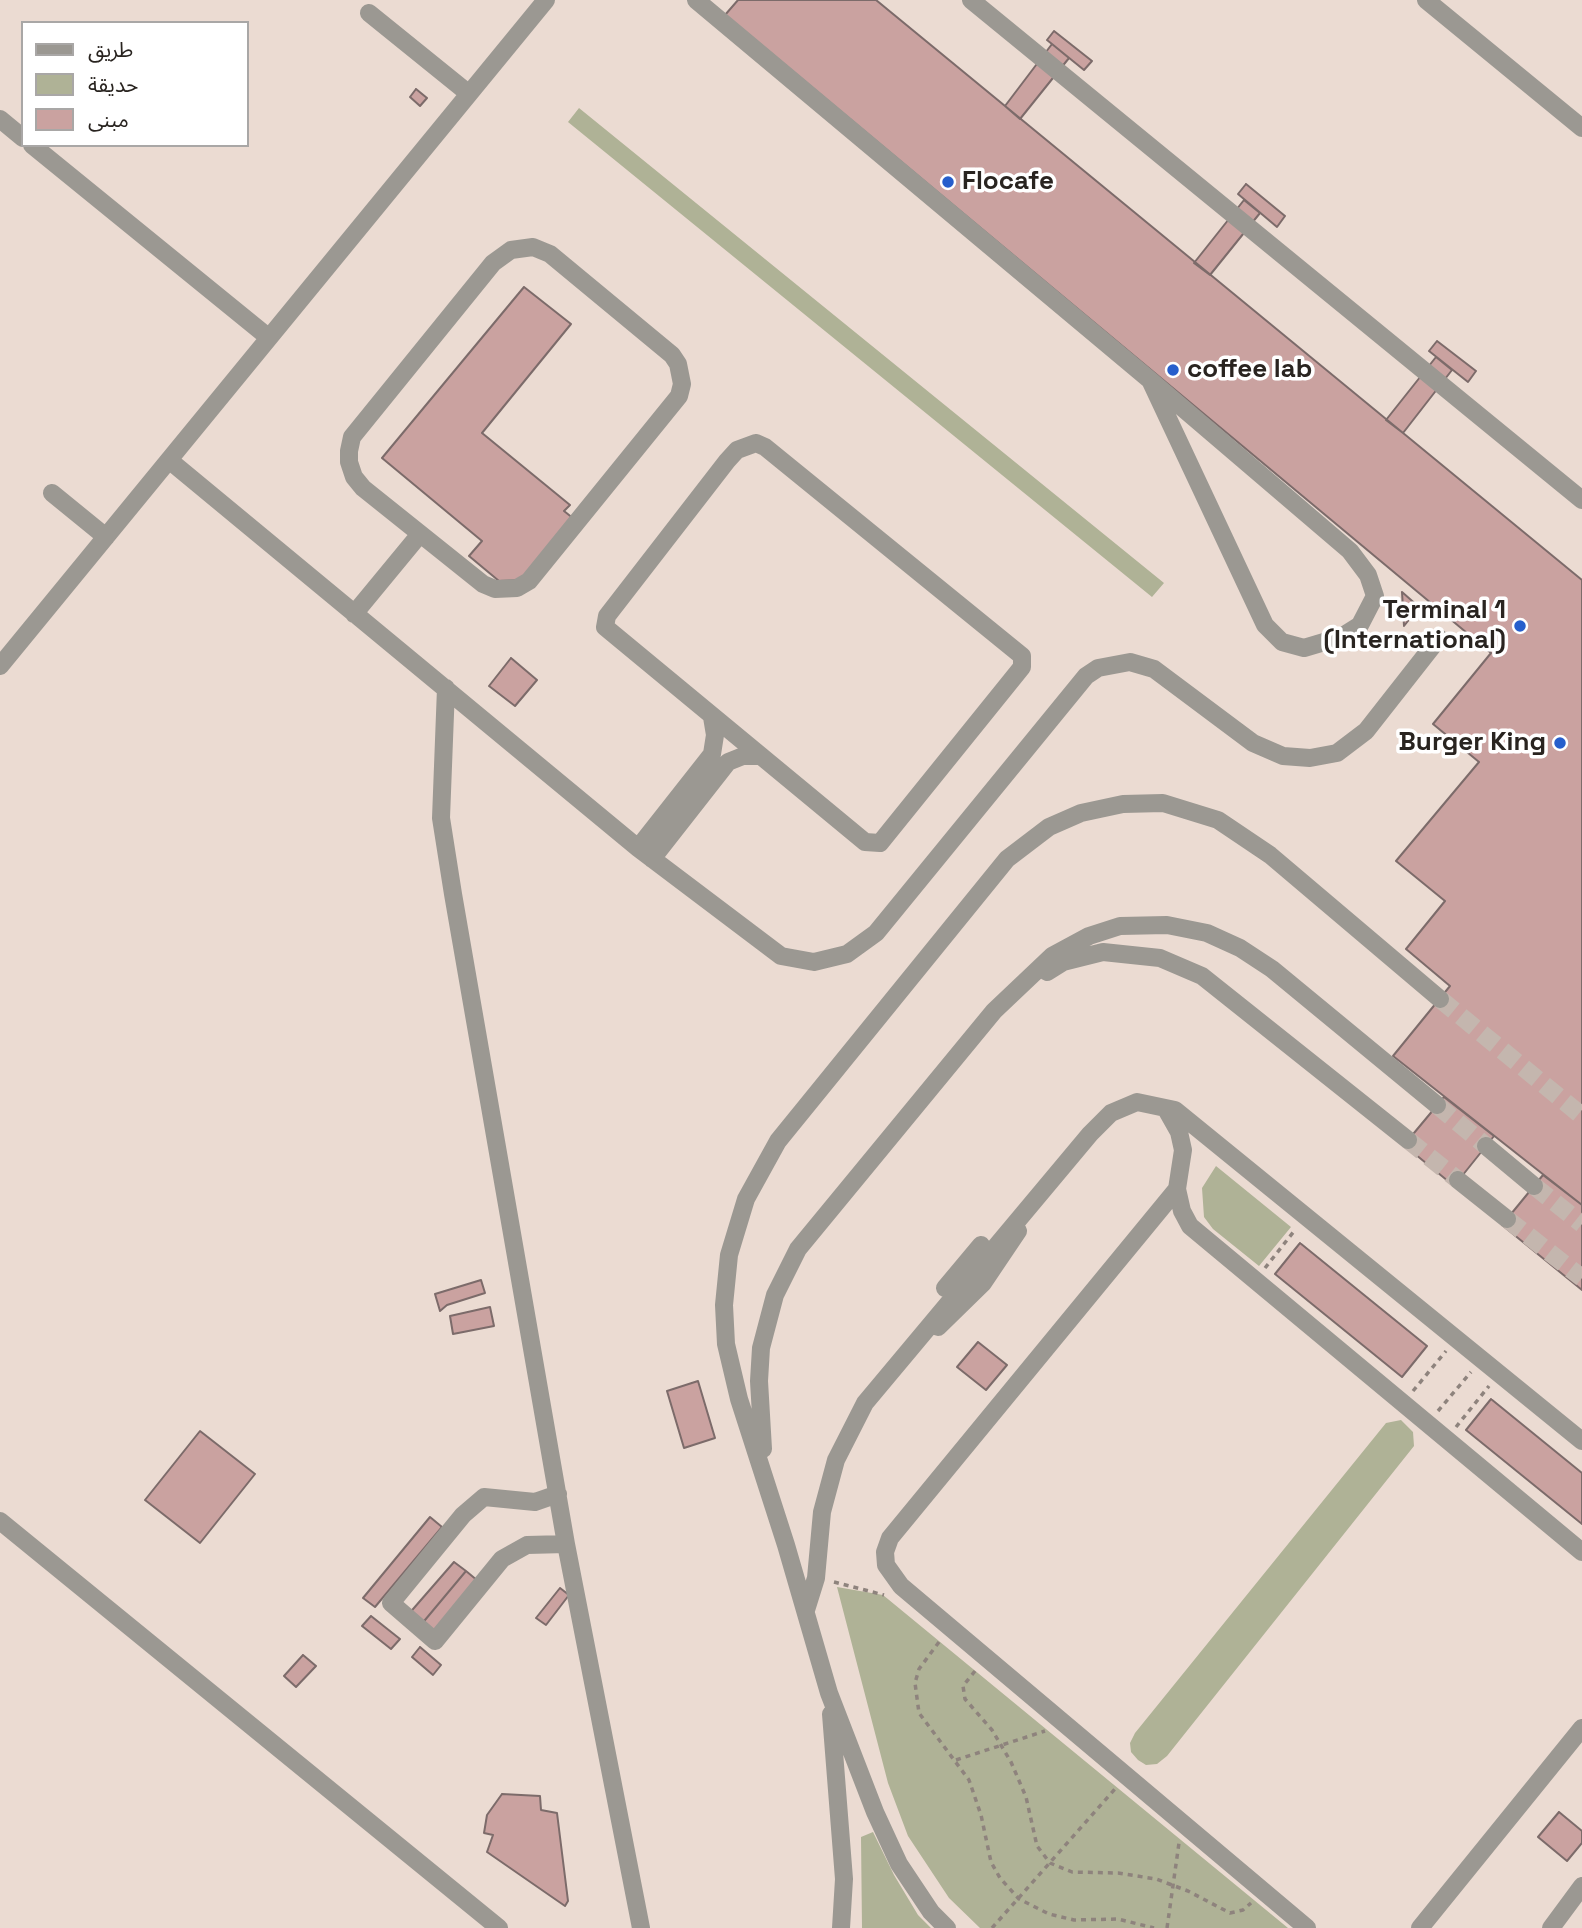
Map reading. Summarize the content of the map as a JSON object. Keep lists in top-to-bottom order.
{
  "places": [
    "Flocafe",
    "coffee lab",
    "Terminal 1 (International)",
    "Burger King"
  ],
  "legend": ["طريق", "حديقة", "مبنى"]
}
